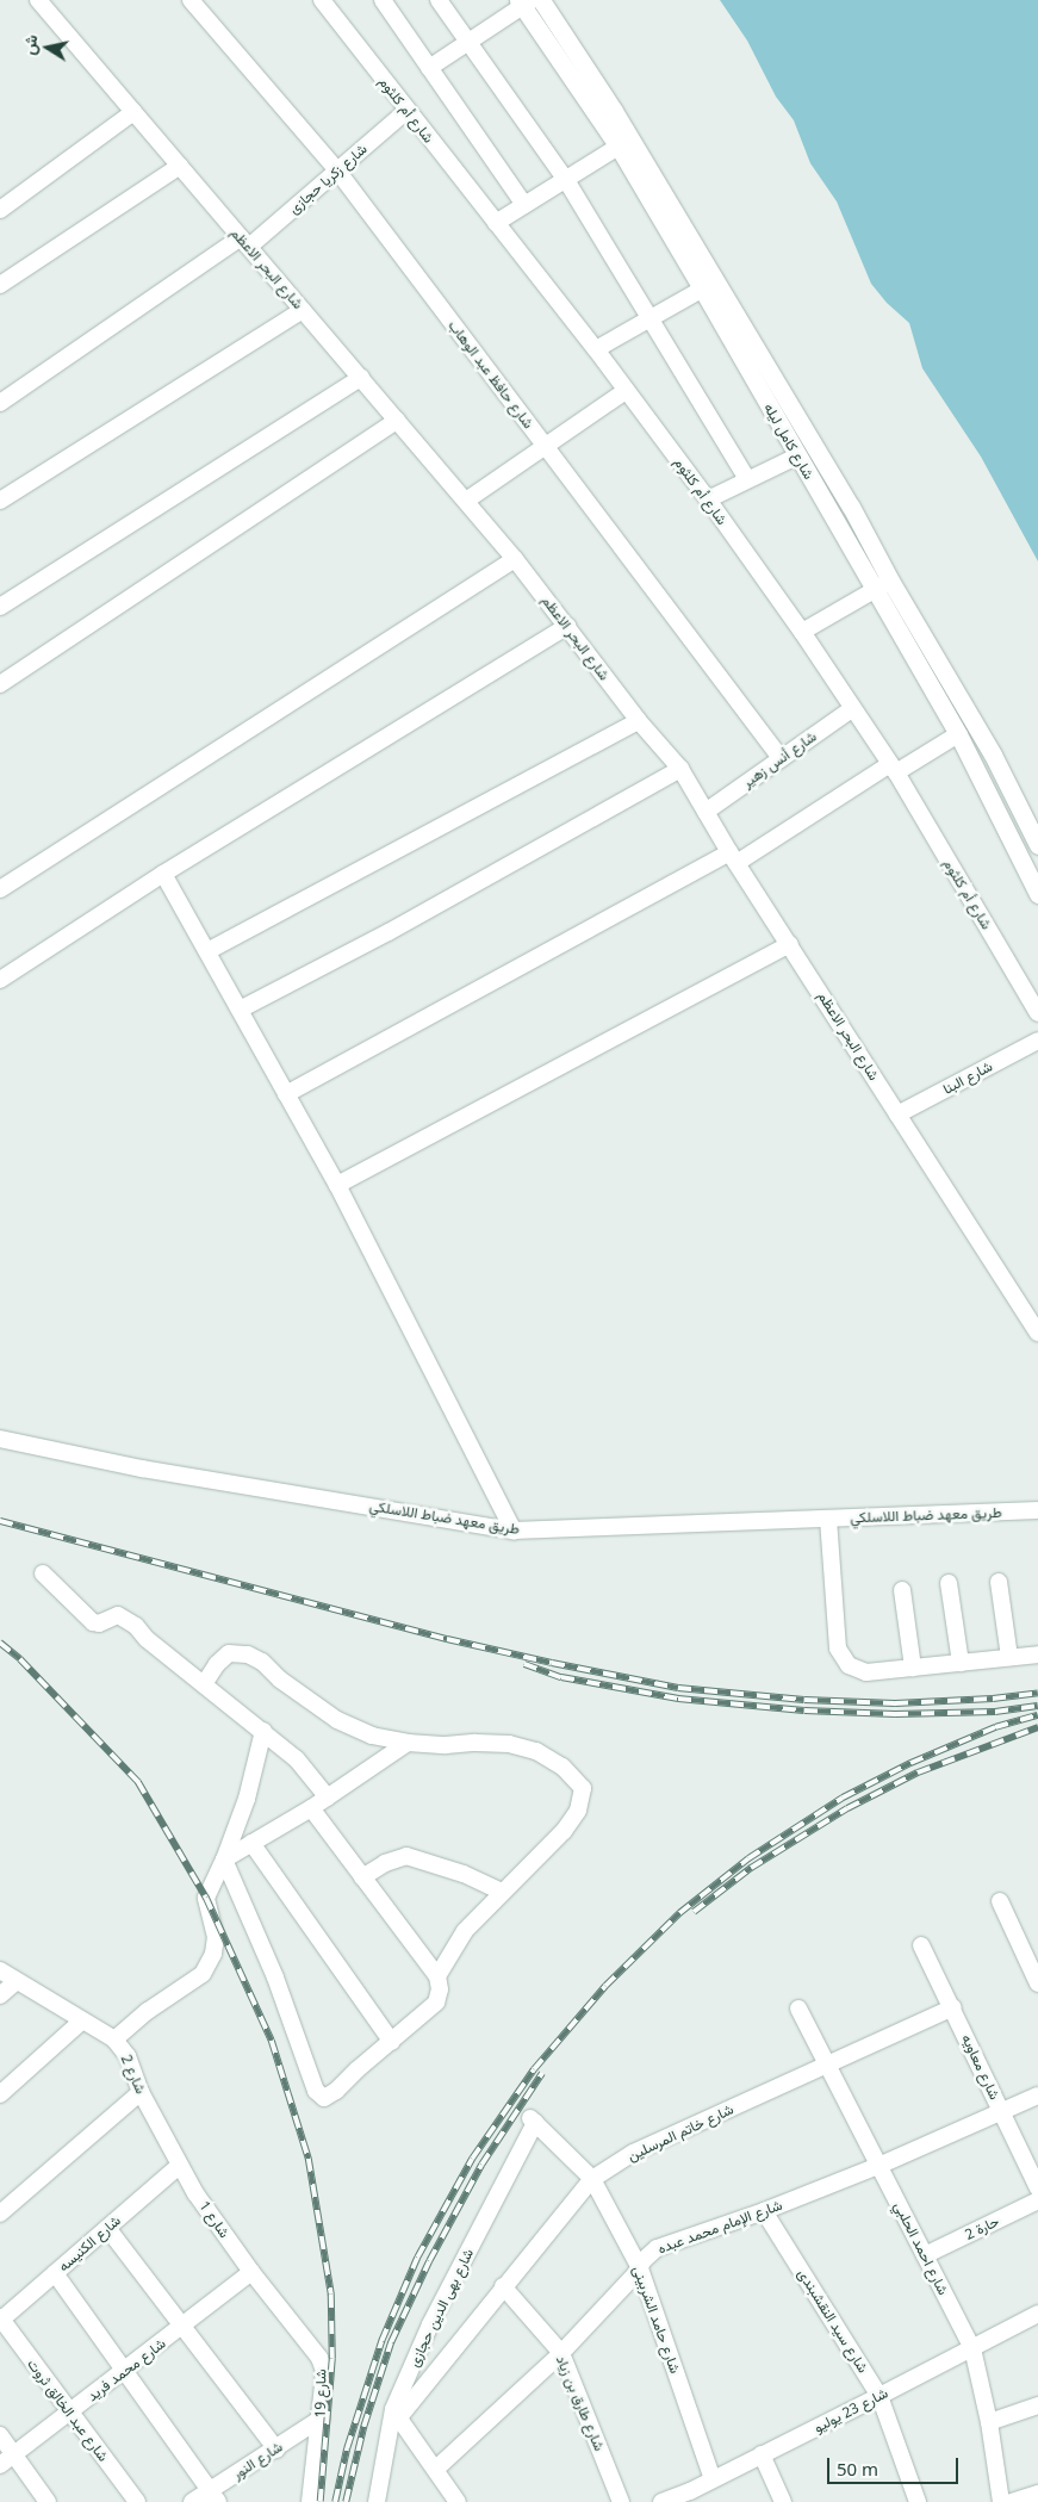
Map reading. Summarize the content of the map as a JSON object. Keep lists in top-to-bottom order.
{
  "streets": {
    "street": [
      "شارع أم كلثوم",
      "شارع زكريا حجازى",
      "شارع البحر الاعظم",
      "شارع حافظ عبد الوهاب",
      "شارع كامل ليله",
      "شارع أنس زهير",
      "شارع البنا",
      "طريق معهد ضباط اللاسلكي",
      "شارع معاويه",
      "شارع 2",
      "شارع خاتم المرسلين",
      "شارع 1",
      "شارع الإمام محمد عبده",
      "حارة 2",
      "شارع الكنيسه",
      "شارع احمد الحلبي",
      "شارع بهى الدين حجازى",
      "شارع حامد الشربينى",
      "شارع سيد النقشبندى",
      "شارع محمد فريد",
      "شارع 19",
      "شارع طارق بن زياد",
      "شارع عبد الخالق ثروت",
      "شارع 23 يوليو",
      "شارع النور"
    ]
  },
  "crossings": [
    ["شارع أم كلثوم", "شارع زكريا حجازى"],
    ["شارع أم كلثوم", "شارع أنس زهير"],
    ["شارع زكريا حجازى", "شارع البحر الاعظم"],
    ["شارع زكريا حجازى", "شارع حافظ عبد الوهاب"],
    ["شارع البحر الاعظم", "شارع أنس زهير"],
    ["شارع البحر الاعظم", "شارع البنا"],
    ["شارع حافظ عبد الوهاب", "شارع أنس زهير"],
    ["شارع معاويه", "شارع خاتم المرسلين"],
    ["شارع معاويه", "شارع الإمام محمد عبده"],
    ["شارع 2", "شارع 1"],
    ["شارع 2", "شارع الكنيسه"],
    ["شارع خاتم المرسلين", "شارع احمد الحلبي"],
    ["شارع خاتم المرسلين", "شارع بهى الدين حجازى"],
    ["شارع خاتم المرسلين", "شارع حامد الشربينى"],
    ["شارع خاتم المرسلين", "شارع طارق بن زياد"],
    ["شارع 1", "شارع الكنيسه"],
    ["شارع 1", "شارع محمد فريد"],
    ["شارع 1", "شارع 19"],
    ["شارع الإمام محمد عبده", "شارع احمد الحلبي"],
    ["شارع الإمام محمد عبده", "شارع حامد الشربينى"],
    ["شارع الإمام محمد عبده", "شارع سيد النقشبندى"],
    ["شارع الإمام محمد عبده", "شارع طارق بن زياد"],
    ["حارة 2", "شارع احمد الحلبي"],
    ["شارع الكنيسه", "شارع عبد الخالق ثروت"],
    ["شارع احمد الحلبي", "شارع 23 يوليو"],
    ["شارع بهى الدين حجازى", "شارع حامد الشربينى"],
    ["شارع حامد الشربينى", "شارع 23 يوليو"],
    ["شارع سيد النقشبندى", "شارع 23 يوليو"],
    ["شارع محمد فريد", "شارع 19"],
    ["شارع محمد فريد", "شارع عبد الخالق ثروت"],
    ["شارع 19", "شارع النور"]
  ],
  "scale_bar": "50 m",
  "north": "left"
}
